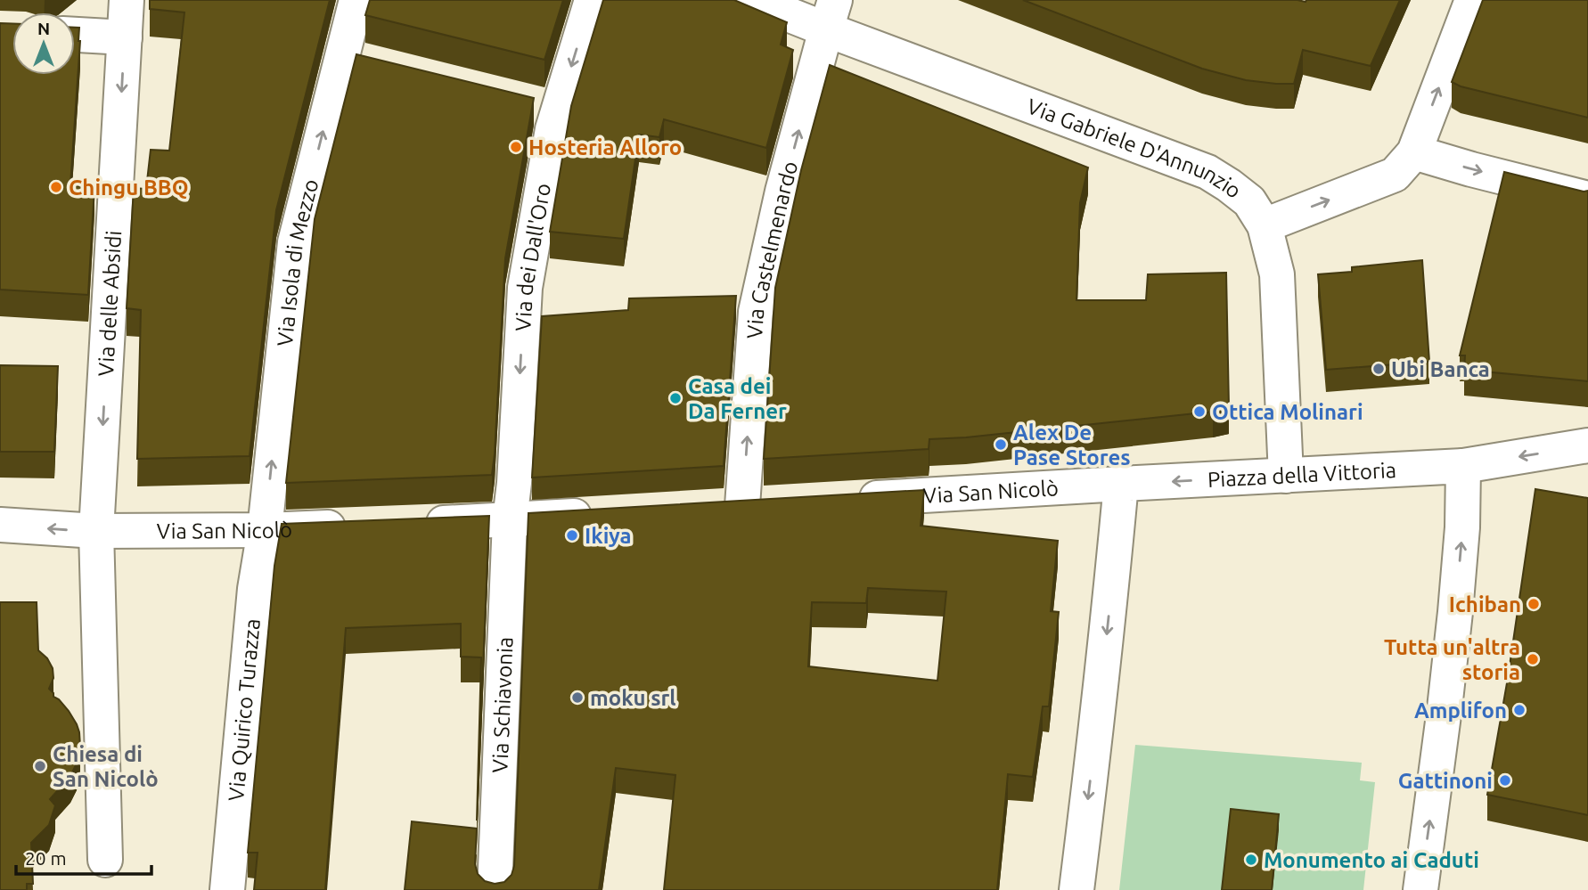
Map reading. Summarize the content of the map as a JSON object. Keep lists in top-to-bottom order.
{
  "streets": {
    "street": [
      "Via Gabriele D'Annunzio",
      "Via Castelmenardo",
      "Via dei Dall'Oro",
      "Via Isola di Mezzo",
      "Via delle Absidi",
      "Piazza della Vittoria",
      "Via San Nicolò",
      "Via Schiavonia",
      "Via Quirico Turazza"
    ]
  },
  "crossings": [
    ["Via Gabriele D'Annunzio", "Via Castelmenardo"],
    ["Via Gabriele D'Annunzio", "Piazza della Vittoria"],
    ["Via dei Dall'Oro", "Via Schiavonia"],
    ["Via Isola di Mezzo", "Via San Nicolò"],
    ["Via Isola di Mezzo", "Via Quirico Turazza"],
    ["Via delle Absidi", "Via San Nicolò"],
    ["Piazza della Vittoria", "Via San Nicolò"],
    ["Via San Nicolò", "Via Quirico Turazza"]
  ],
  "one_way": [
    "Via Castelmenardo",
    "Via dei Dall'Oro",
    "Via Isola di Mezzo",
    "Via delle Absidi"
  ],
  "places": [
    "Hosteria Alloro",
    "Chingu BBQ",
    "Ubi Banca",
    "Casa dei Da Ferner",
    "Ottica Molinari",
    "Alex De Pase Stores",
    "Ikiya",
    "Ichiban",
    "Tutta un'altra storia",
    "moku srl",
    "Amplifon",
    "Chiesa di San Nicolò",
    "Gattinoni",
    "Monumento ai Caduti"
  ],
  "scale_bar": "20 m",
  "north": "top"
}
